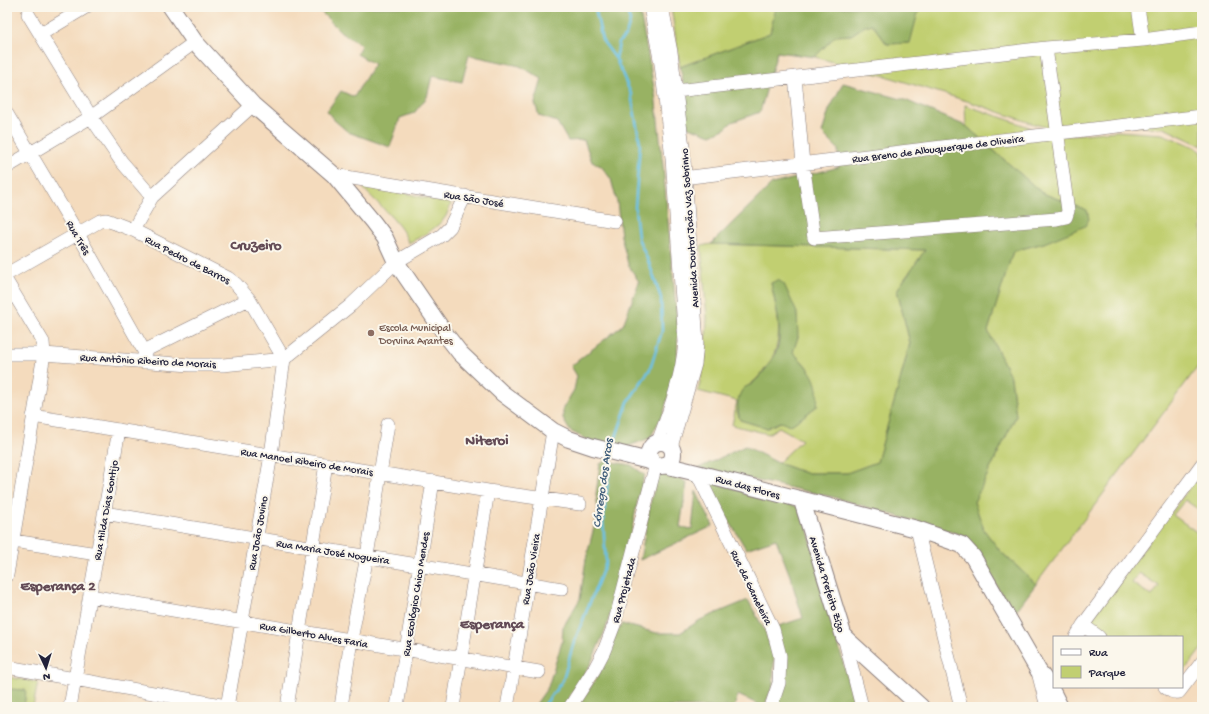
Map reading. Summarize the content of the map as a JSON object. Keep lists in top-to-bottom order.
{
  "streets": {
    "main road": ["Rua das Flores", "Avenida Prefeito Zizo"],
    "street": [
      "Rua Breno de Albuquerque de Oliveira",
      "Rua São José",
      "Avenida Doutor João Vaz Sobrinho",
      "Rua Três",
      "Rua Pedro de Barros",
      "Rua Antônio Ribeiro de Morais",
      "Rua Manoel Ribeiro de Morais",
      "Rua Hilda Dias Gontijo",
      "Rua João Jovino",
      "Rua Maria José Nogueira",
      "Rua João Vieira",
      "Rua da Gameleira",
      "Rua Projetada",
      "Rua Ecológico Chico Mendes",
      "Rua Gilberto Alves Faria"
    ]
  },
  "crossings": [
    ["Rua Breno de Albuquerque de Oliveira", "Avenida Doutor João Vaz Sobrinho"],
    ["Rua Três", "Rua Pedro de Barros"],
    ["Rua Três", "Rua Antônio Ribeiro de Morais"],
    ["Rua Pedro de Barros", "Rua Antônio Ribeiro de Morais"],
    ["Rua Pedro de Barros", "Rua João Jovino"],
    ["Rua Antônio Ribeiro de Morais", "Rua João Jovino"],
    ["Rua Manoel Ribeiro de Morais", "Rua Hilda Dias Gontijo"],
    ["Rua Manoel Ribeiro de Morais", "Rua João Jovino"],
    ["Rua Manoel Ribeiro de Morais", "Rua João Vieira"],
    ["Rua Manoel Ribeiro de Morais", "Rua Ecológico Chico Mendes"],
    ["Rua das Flores", "Avenida Prefeito Zizo"],
    ["Rua das Flores", "Rua da Gameleira"],
    ["Rua Hilda Dias Gontijo", "Rua Maria José Nogueira"],
    ["Rua Hilda Dias Gontijo", "Rua Gilberto Alves Faria"],
    ["Rua João Jovino", "Rua Maria José Nogueira"],
    ["Rua João Jovino", "Rua Gilberto Alves Faria"],
    ["Rua Maria José Nogueira", "Rua João Vieira"],
    ["Rua Maria José Nogueira", "Rua Ecológico Chico Mendes"],
    ["Rua João Vieira", "Rua Gilberto Alves Faria"],
    ["Rua Ecológico Chico Mendes", "Rua Gilberto Alves Faria"]
  ],
  "districts": [
    "Cruzeiro",
    "Niteroi",
    "Esperança 2",
    "Esperança"
  ],
  "water": ["Córrego dos Arcos"],
  "places": ["Escola Municipal Dorvina Arantes"],
  "legend": ["Rua", "Parque"],
  "north": "bottom"
}
